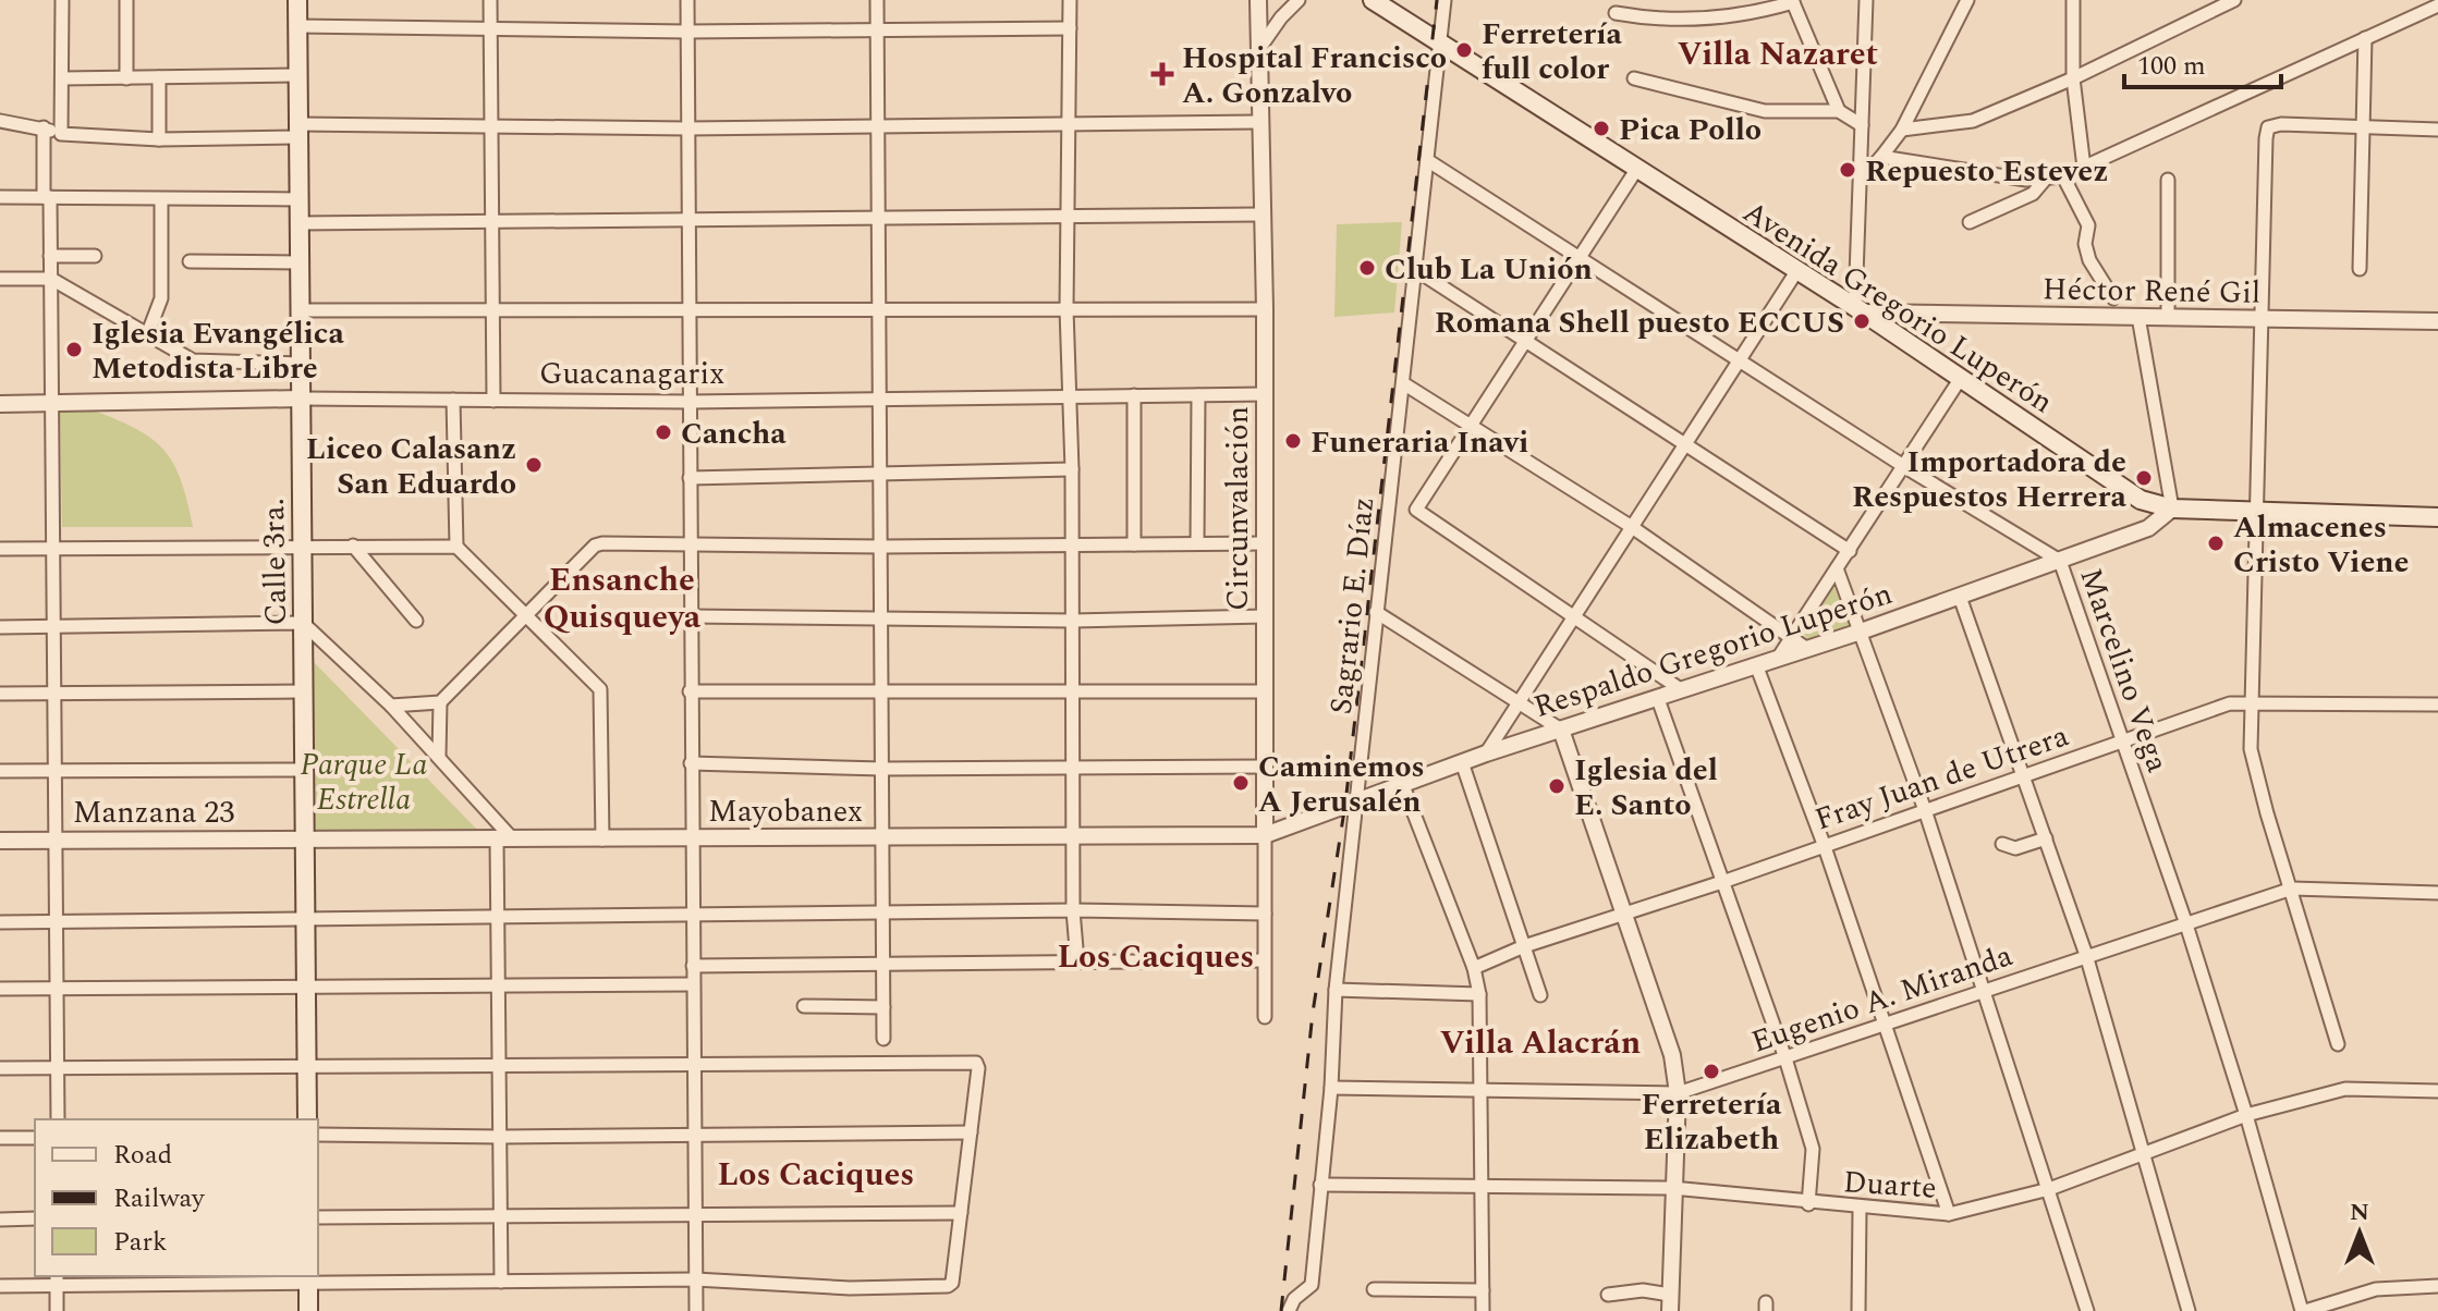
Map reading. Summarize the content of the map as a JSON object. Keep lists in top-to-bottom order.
{
  "streets": {
    "main road": ["Avenida Gregorio Luperón", "Calle 3ra."],
    "street": [
      "Héctor René Gil",
      "Guacanagarix",
      "Circunvalación",
      "Sagrario E. Díaz",
      "Respaldo Gregorio Luperón",
      "Marcelino Vega",
      "Fray Juan de Utrera",
      "Mayobanex",
      "Manzana 23",
      "Eugenio A. Miranda",
      "Duarte"
    ]
  },
  "crossings": [
    ["Héctor René Gil", "Avenida Gregorio Luperón"],
    ["Avenida Gregorio Luperón", "Sagrario E. Díaz"],
    ["Avenida Gregorio Luperón", "Respaldo Gregorio Luperón"],
    ["Guacanagarix", "Circunvalación"],
    ["Guacanagarix", "Calle 3ra."],
    ["Circunvalación", "Respaldo Gregorio Luperón"],
    ["Circunvalación", "Mayobanex"],
    ["Calle 3ra.", "Mayobanex"],
    ["Calle 3ra.", "Manzana 23"],
    ["Sagrario E. Díaz", "Respaldo Gregorio Luperón"],
    ["Sagrario E. Díaz", "Marcelino Vega"],
    ["Sagrario E. Díaz", "Eugenio A. Miranda"],
    ["Sagrario E. Díaz", "Duarte"],
    ["Respaldo Gregorio Luperón", "Marcelino Vega"],
    ["Respaldo Gregorio Luperón", "Mayobanex"],
    ["Marcelino Vega", "Fray Juan de Utrera"],
    ["Marcelino Vega", "Eugenio A. Miranda"],
    ["Marcelino Vega", "Duarte"],
    ["Mayobanex", "Manzana 23"]
  ],
  "districts": [
    "Villa Nazaret",
    "Ensanche Quisqueya",
    "Los Caciques",
    "Villa Alacrán",
    "Los Caciques"
  ],
  "parks": ["Parque La Estrella"],
  "places": {
    "other": [
      "Ferretería full color",
      "Pica Pollo",
      "Repuesto Estevez",
      "Club La Unión",
      "Romana Shell puesto ECCUS",
      "Iglesia Evangélica Metodista Libre",
      "Cancha",
      "Funeraria Inavi",
      "Liceo Calasanz San Eduardo",
      "Importadora de Respuestos Herrera",
      "Almacenes Cristo Viene",
      "Caminemos A Jerusalén",
      "Iglesia del E. Santo",
      "Ferretería Elizabeth"
    ],
    "health": ["Hospital Francisco A. Gonzalvo"]
  },
  "legend": ["Road", "Railway", "Park"],
  "scale_bar": "100 m",
  "north": "top"
}
